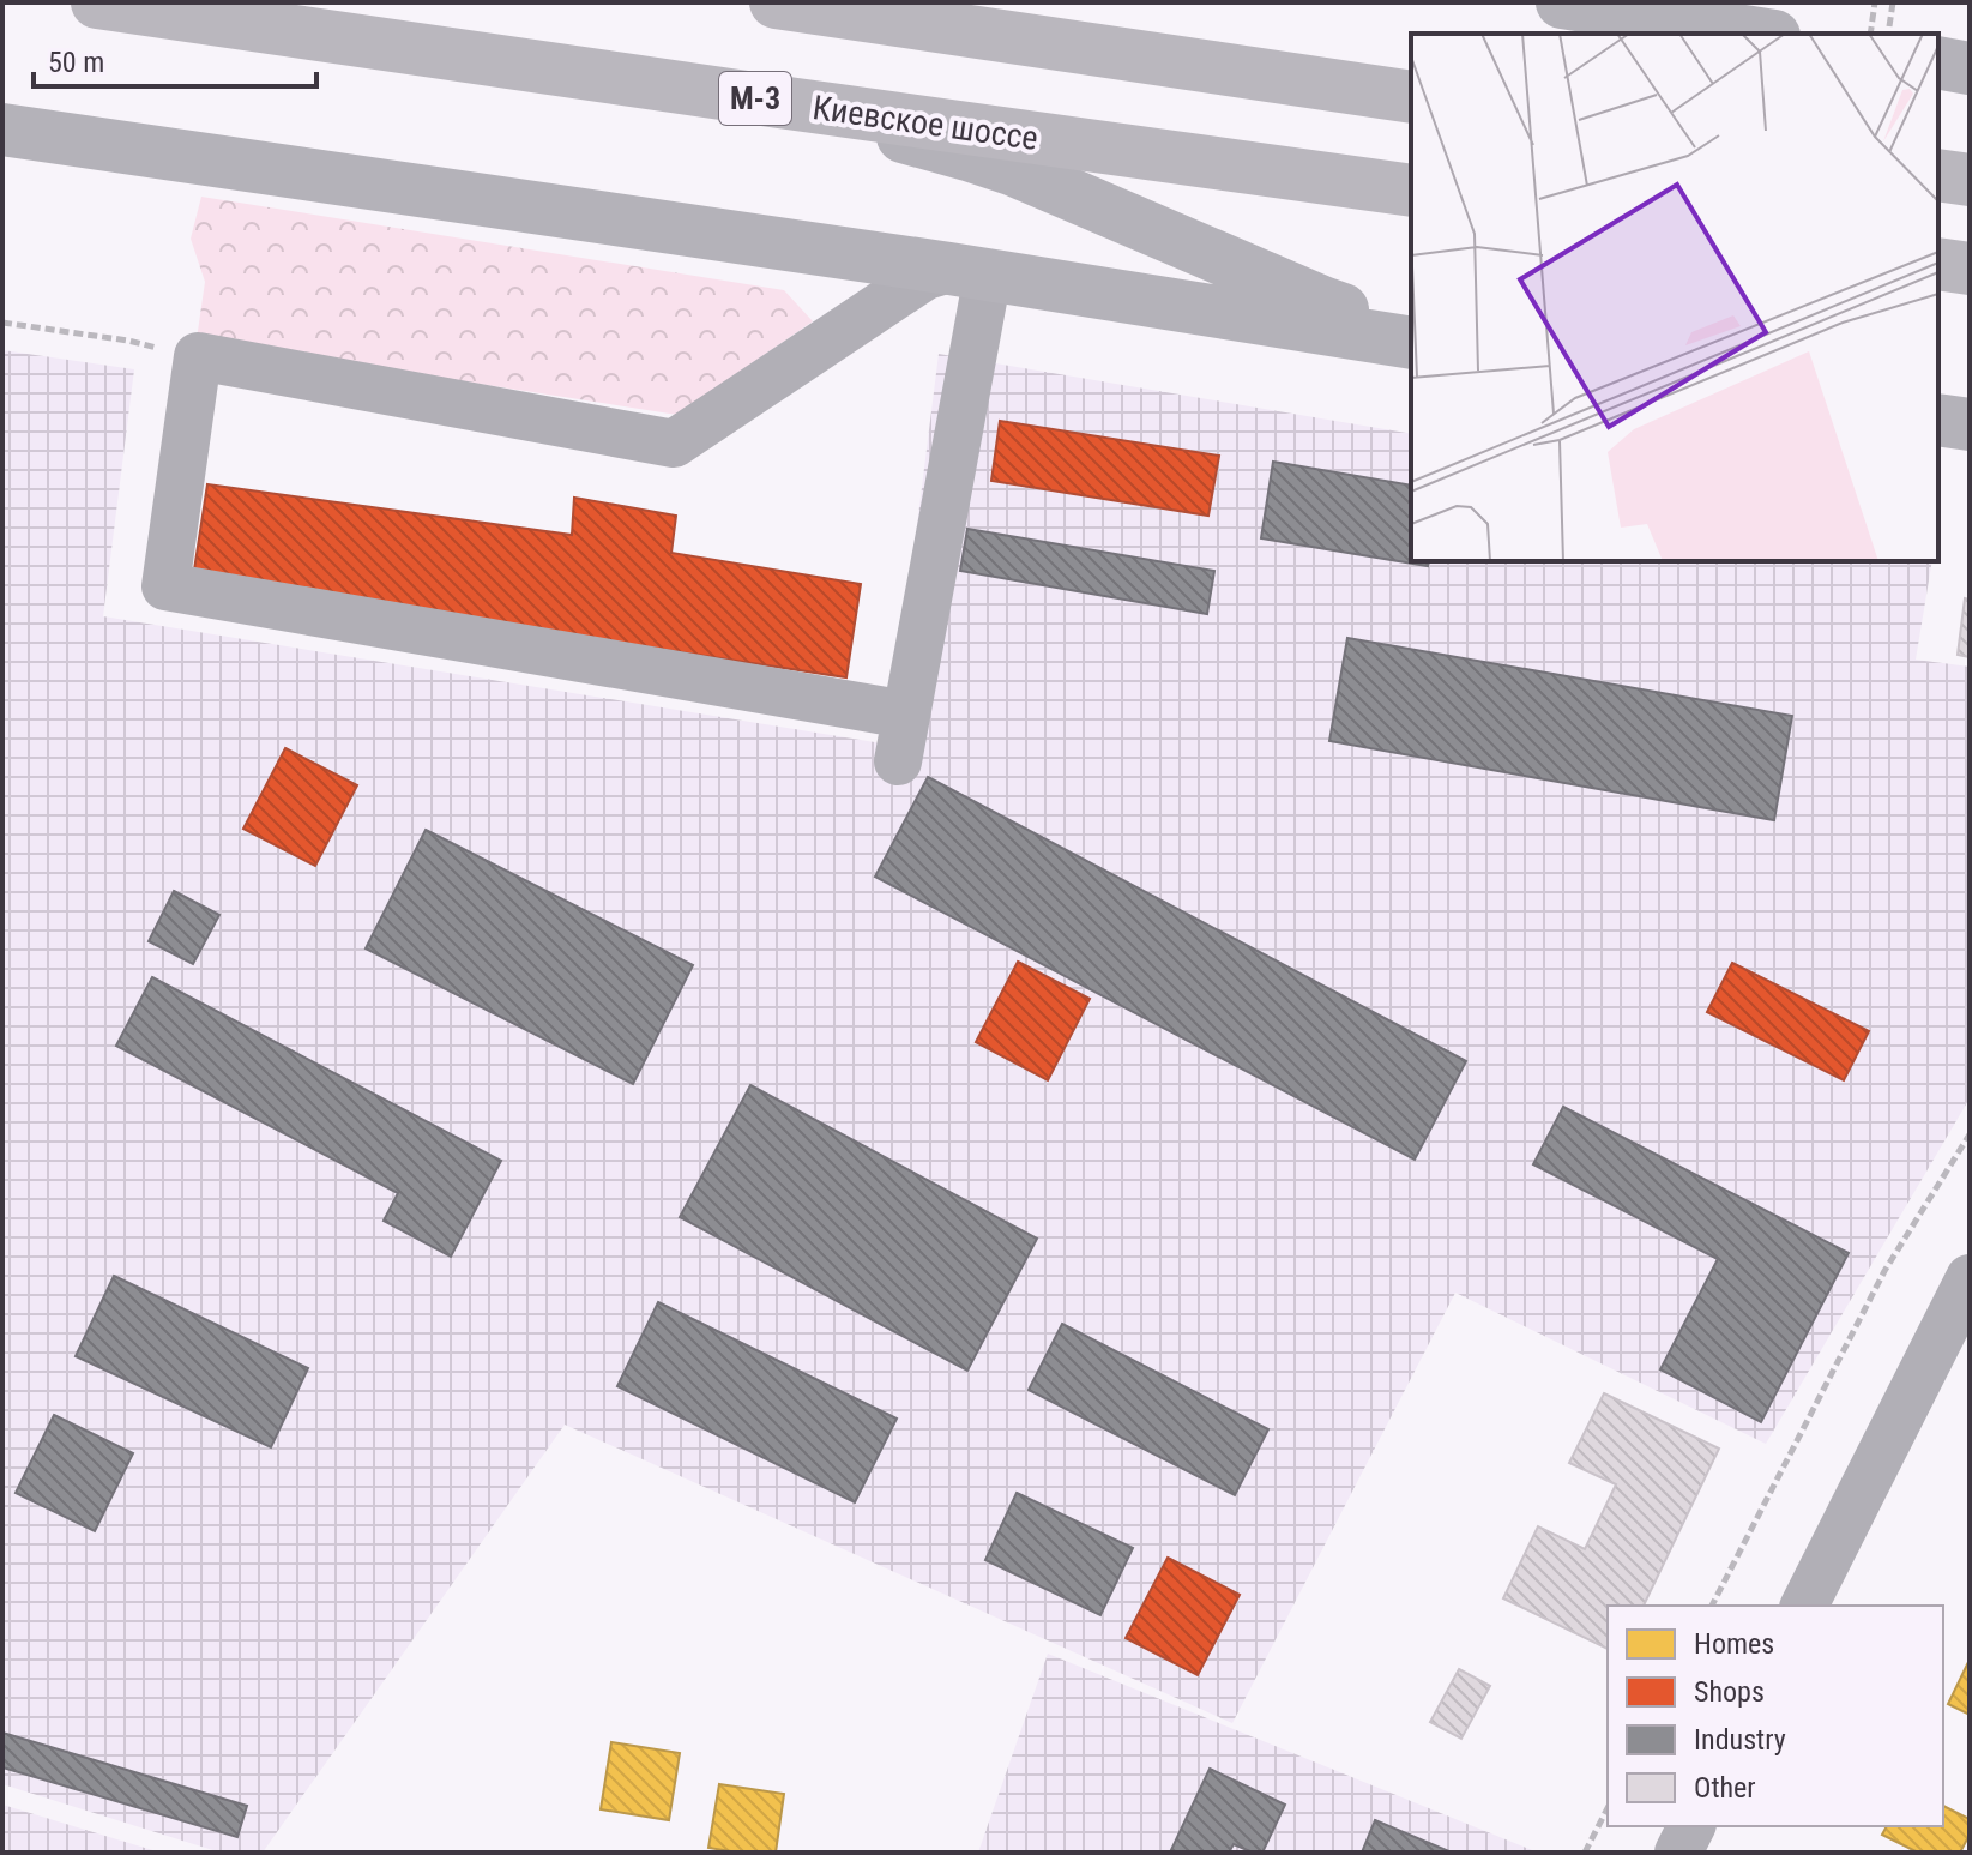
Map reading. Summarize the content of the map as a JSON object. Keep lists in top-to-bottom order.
{
  "streets": {
    "highway": ["М-3", "Киевское шоссе"]
  },
  "legend": [
    "Homes",
    "Shops",
    "Industry",
    "Other"
  ],
  "scale_bar": "50 m"
}
